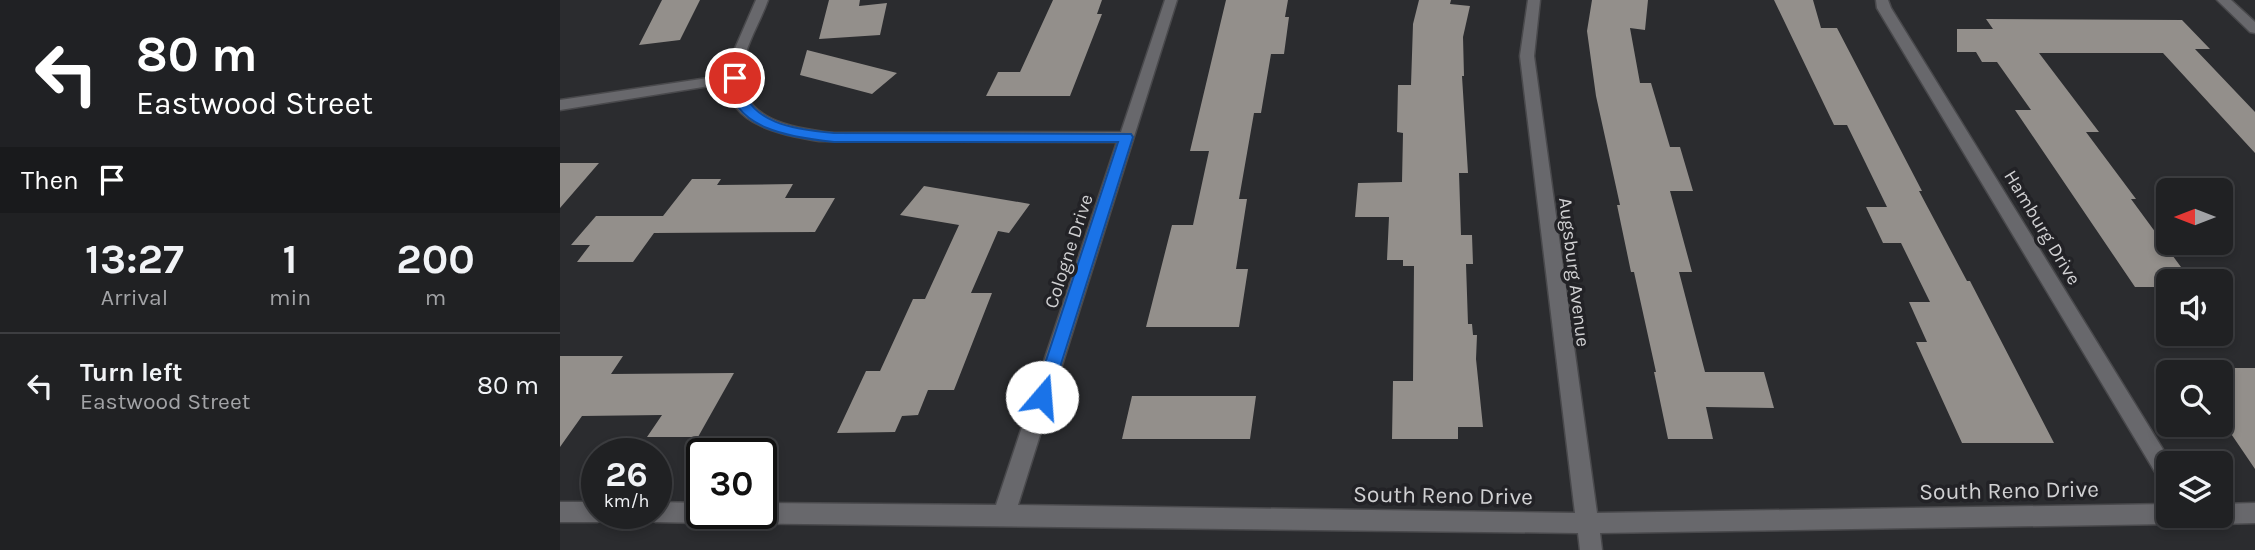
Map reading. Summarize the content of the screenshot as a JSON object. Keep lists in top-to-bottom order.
{
  "streets": {
    "street": [
      "Hamburg Drive",
      "Cologne Drive",
      "Augsburg Avenue",
      "South Reno Drive"
    ]
  },
  "crossings": [
    ["Cologne Drive", "South Reno Drive"],
    ["Augsburg Avenue", "South Reno Drive"]
  ],
  "north": "left",
  "page": {
    "turn": ["80 m", "Eastwood Street"],
    "then": "Then",
    "eta": [
      "13:27",
      "Arrival",
      "1",
      "min",
      "200",
      "m"
    ],
    "list": [
      {
        "name": "Turn left",
        "note": "Eastwood Street",
        "value": "80 m"
      }
    ],
    "speed": "26 km/h",
    "limit": "30"
  }
}
